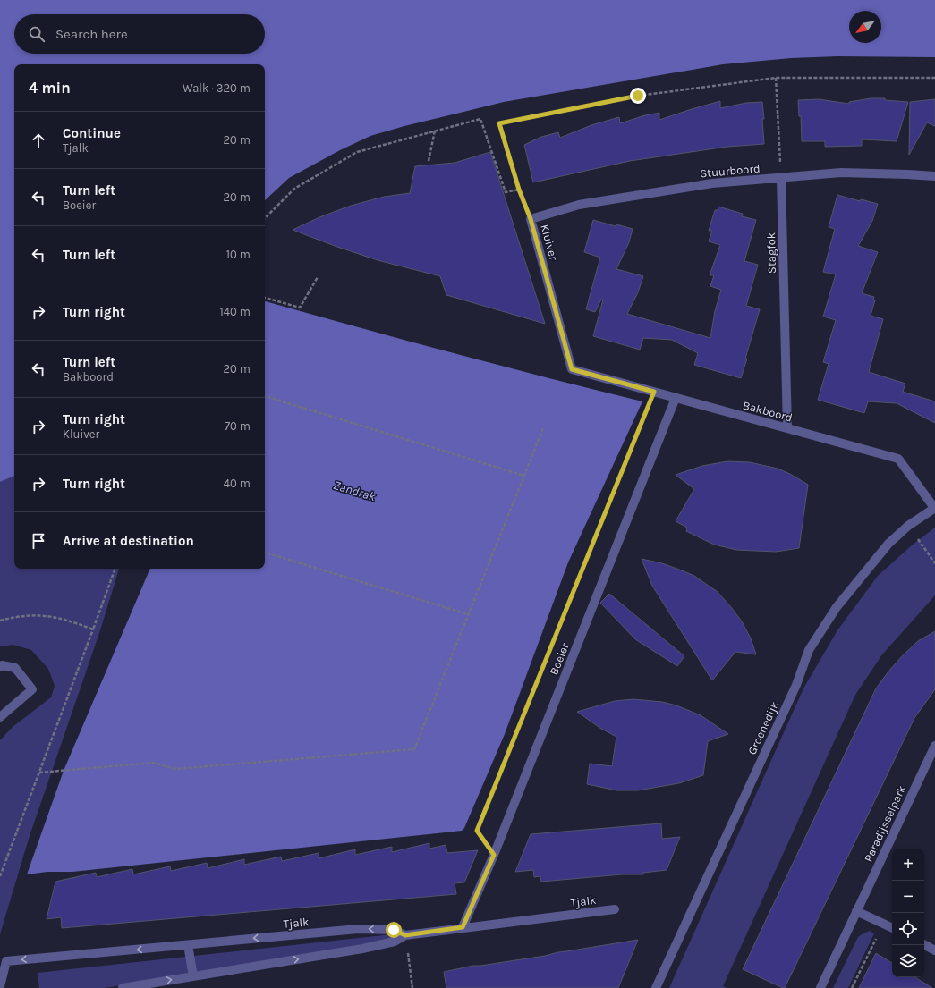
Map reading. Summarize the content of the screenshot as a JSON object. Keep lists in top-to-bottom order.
{
  "streets": {
    "street": [
      "Stuurboord",
      "Kluiver",
      "Stagfok",
      "Bakboord",
      "Boeier",
      "Groenedijk",
      "Paradijsselpark",
      "Tjalk"
    ]
  },
  "crossings": [
    ["Stuurboord", "Kluiver"],
    ["Stuurboord", "Stagfok"],
    ["Kluiver", "Bakboord"],
    ["Stagfok", "Bakboord"],
    ["Bakboord", "Boeier"],
    ["Bakboord", "Groenedijk"],
    ["Boeier", "Tjalk"]
  ],
  "water": ["Zandrak"],
  "north": "bottom left",
  "page": {
    "search": "Search here",
    "heading": ["4 min", "Walk · 320 m"],
    "list": [
      ["Continue", "Tjalk", "20 m"],
      ["Turn left", "Boeier", "20 m"],
      ["Turn left", "10 m"],
      ["Turn right", "140 m"],
      ["Turn left", "Bakboord", "20 m"],
      ["Turn right", "Kluiver", "70 m"],
      ["Turn right", "40 m"],
      "Arrive at destination"
    ],
    "map_buttons": ["+", "−"]
  }
}
